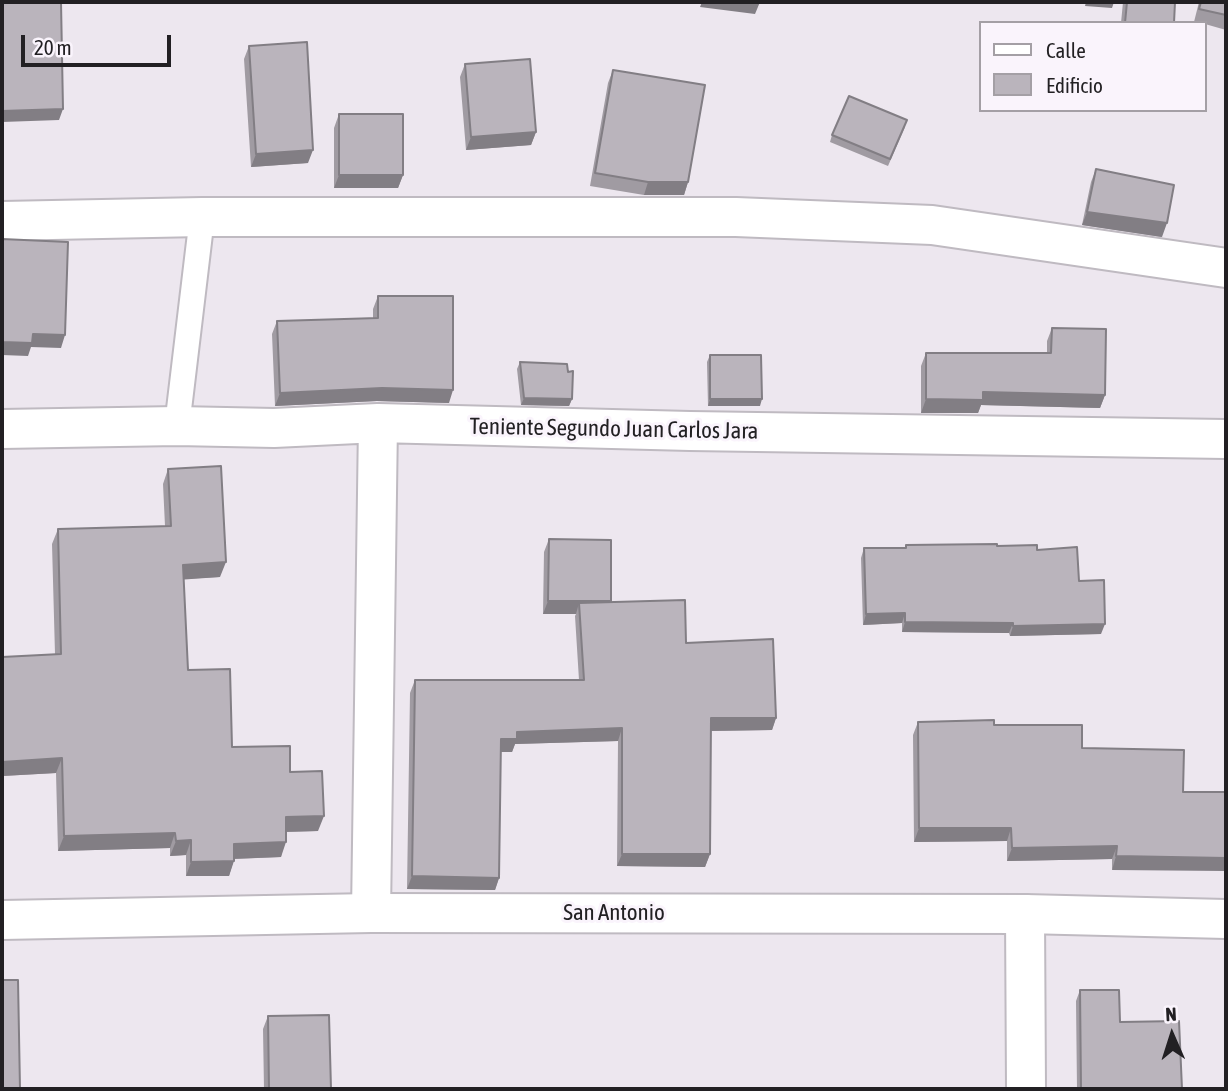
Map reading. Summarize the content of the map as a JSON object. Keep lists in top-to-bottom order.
{
  "streets": {
    "street": ["Teniente Segundo Juan Carlos Jara", "San Antonio"]
  },
  "legend": ["Calle", "Edificio"],
  "scale_bar": "20 m",
  "north": "top"
}
